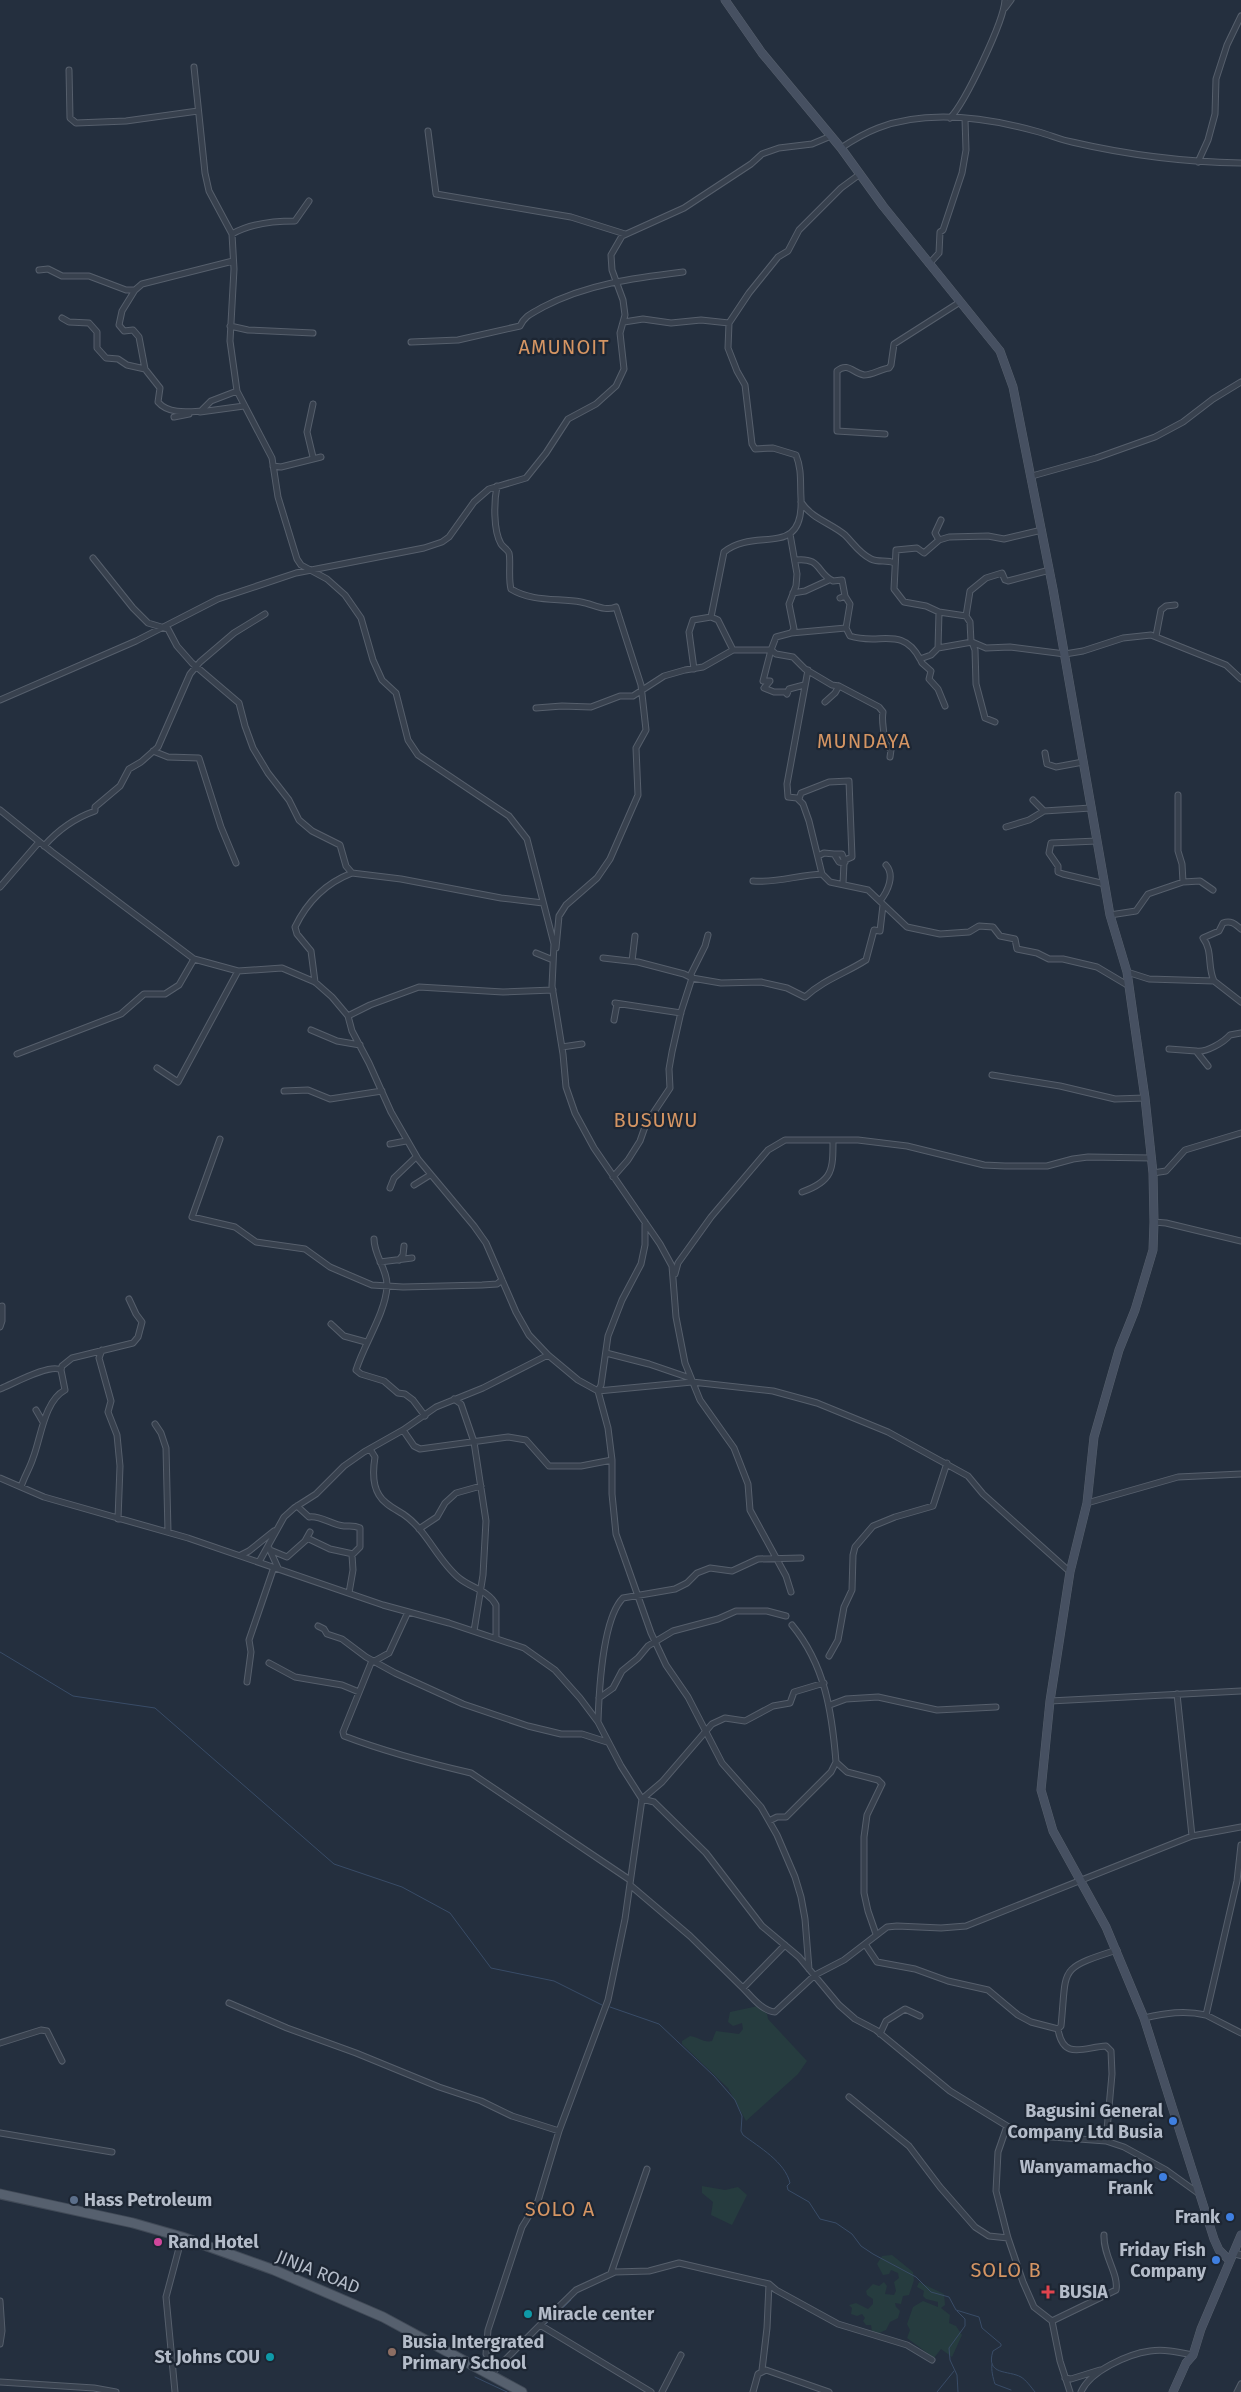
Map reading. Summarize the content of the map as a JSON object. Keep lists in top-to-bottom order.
{
  "streets": {
    "main road": ["JINJA ROAD"]
  },
  "districts": [
    "AMUNOIT",
    "MUNDAYA",
    "BUSUWU",
    "SOLO A",
    "SOLO B"
  ],
  "places": {
    "other": [
      "Bagusini General Company Ltd Busia",
      "Wanyamamacho Frank",
      "Hass Petroleum",
      "Frank",
      "Rand Hotel",
      "Friday Fish Company",
      "Miracle center",
      "Busia Intergrated Primary School",
      "St Johns COU"
    ],
    "health": ["BUSIA"]
  }
}
